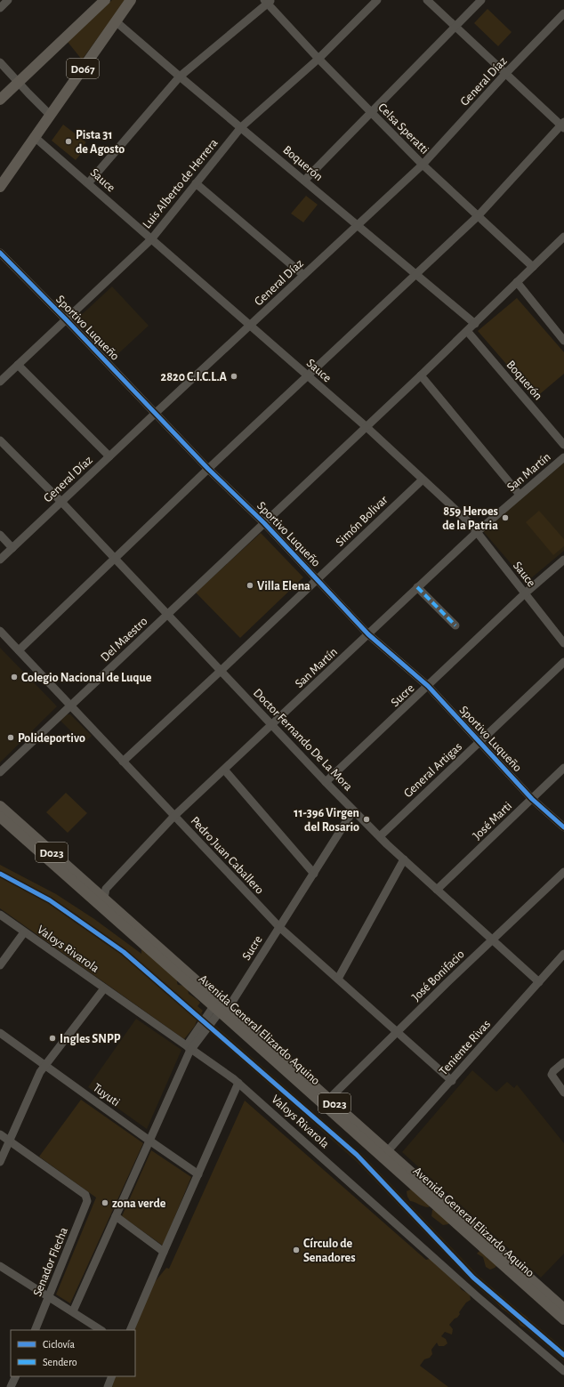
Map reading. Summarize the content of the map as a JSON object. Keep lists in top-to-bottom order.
{
  "streets": {
    "main road": ["D067", "D023", "Avenida General Elizardo Aquino"],
    "street": [
      "General Díaz",
      "Celsa Speratti",
      "Boquerón",
      "Sauce",
      "Luis Alberto de Herrera",
      "Sportivo Luqueño",
      "San Martín",
      "Simón Bolivar",
      "Del Maestro",
      "Sucre",
      "Doctor Fernando De La Mora",
      "General Artigas",
      "José Marti",
      "Pedro Juan Caballero",
      "Valoys Rivarola",
      "José Bonifacio",
      "Teniente Rivas",
      "Tuyuti",
      "Senador Flecha"
    ]
  },
  "crossings": [
    ["D067", "Boquerón"],
    ["D067", "Sauce"],
    ["General Díaz", "Celsa Speratti"],
    ["General Díaz", "Boquerón"],
    ["General Díaz", "Sauce"],
    ["General Díaz", "Sportivo Luqueño"],
    ["General Díaz", "Doctor Fernando De La Mora"],
    ["Celsa Speratti", "Luis Alberto de Herrera"],
    ["Celsa Speratti", "Del Maestro"],
    ["Boquerón", "Luis Alberto de Herrera"],
    ["Boquerón", "Del Maestro"],
    ["Sauce", "Luis Alberto de Herrera"],
    ["Sauce", "San Martín"],
    ["Sauce", "Simón Bolivar"],
    ["Sauce", "Del Maestro"],
    ["Sauce", "Sucre"],
    ["Luis Alberto de Herrera", "Sportivo Luqueño"],
    ["Sportivo Luqueño", "San Martín"],
    ["Sportivo Luqueño", "Simón Bolivar"],
    ["Sportivo Luqueño", "Del Maestro"],
    ["Sportivo Luqueño", "Sucre"],
    ["Sportivo Luqueño", "General Artigas"],
    ["Sportivo Luqueño", "José Marti"],
    ["San Martín", "Doctor Fernando De La Mora"],
    ["San Martín", "Pedro Juan Caballero"],
    ["San Martín", "Avenida General Elizardo Aquino"],
    ["Simón Bolivar", "Doctor Fernando De La Mora"],
    ["Simón Bolivar", "Pedro Juan Caballero"],
    ["Del Maestro", "Doctor Fernando De La Mora"],
    ["Del Maestro", "Pedro Juan Caballero"],
    ["Sucre", "Doctor Fernando De La Mora"],
    ["Sucre", "Pedro Juan Caballero"],
    ["Sucre", "Valoys Rivarola"],
    ["Sucre", "Avenida General Elizardo Aquino"],
    ["Sucre", "Tuyuti"],
    ["Doctor Fernando De La Mora", "General Artigas"],
    ["Doctor Fernando De La Mora", "José Marti"],
    ["Doctor Fernando De La Mora", "José Bonifacio"],
    ["Doctor Fernando De La Mora", "Teniente Rivas"],
    ["Pedro Juan Caballero", "José Bonifacio"],
    ["Pedro Juan Caballero", "Teniente Rivas"],
    ["José Bonifacio", "Avenida General Elizardo Aquino"],
    ["Avenida General Elizardo Aquino", "Teniente Rivas"]
  ],
  "places": [
    "Pista 31 de Agosto",
    "2820 C.I.C.L.A",
    "859 Heroes de la Patria",
    "Villa Elena",
    "Colegio Nacional de Luque",
    "Polideportivo",
    "11-396 Virgen del Rosario",
    "Ingles SNPP",
    "zona verde",
    "Círculo de Senadores"
  ],
  "legend": ["Ciclovía", "Sendero"]
}
